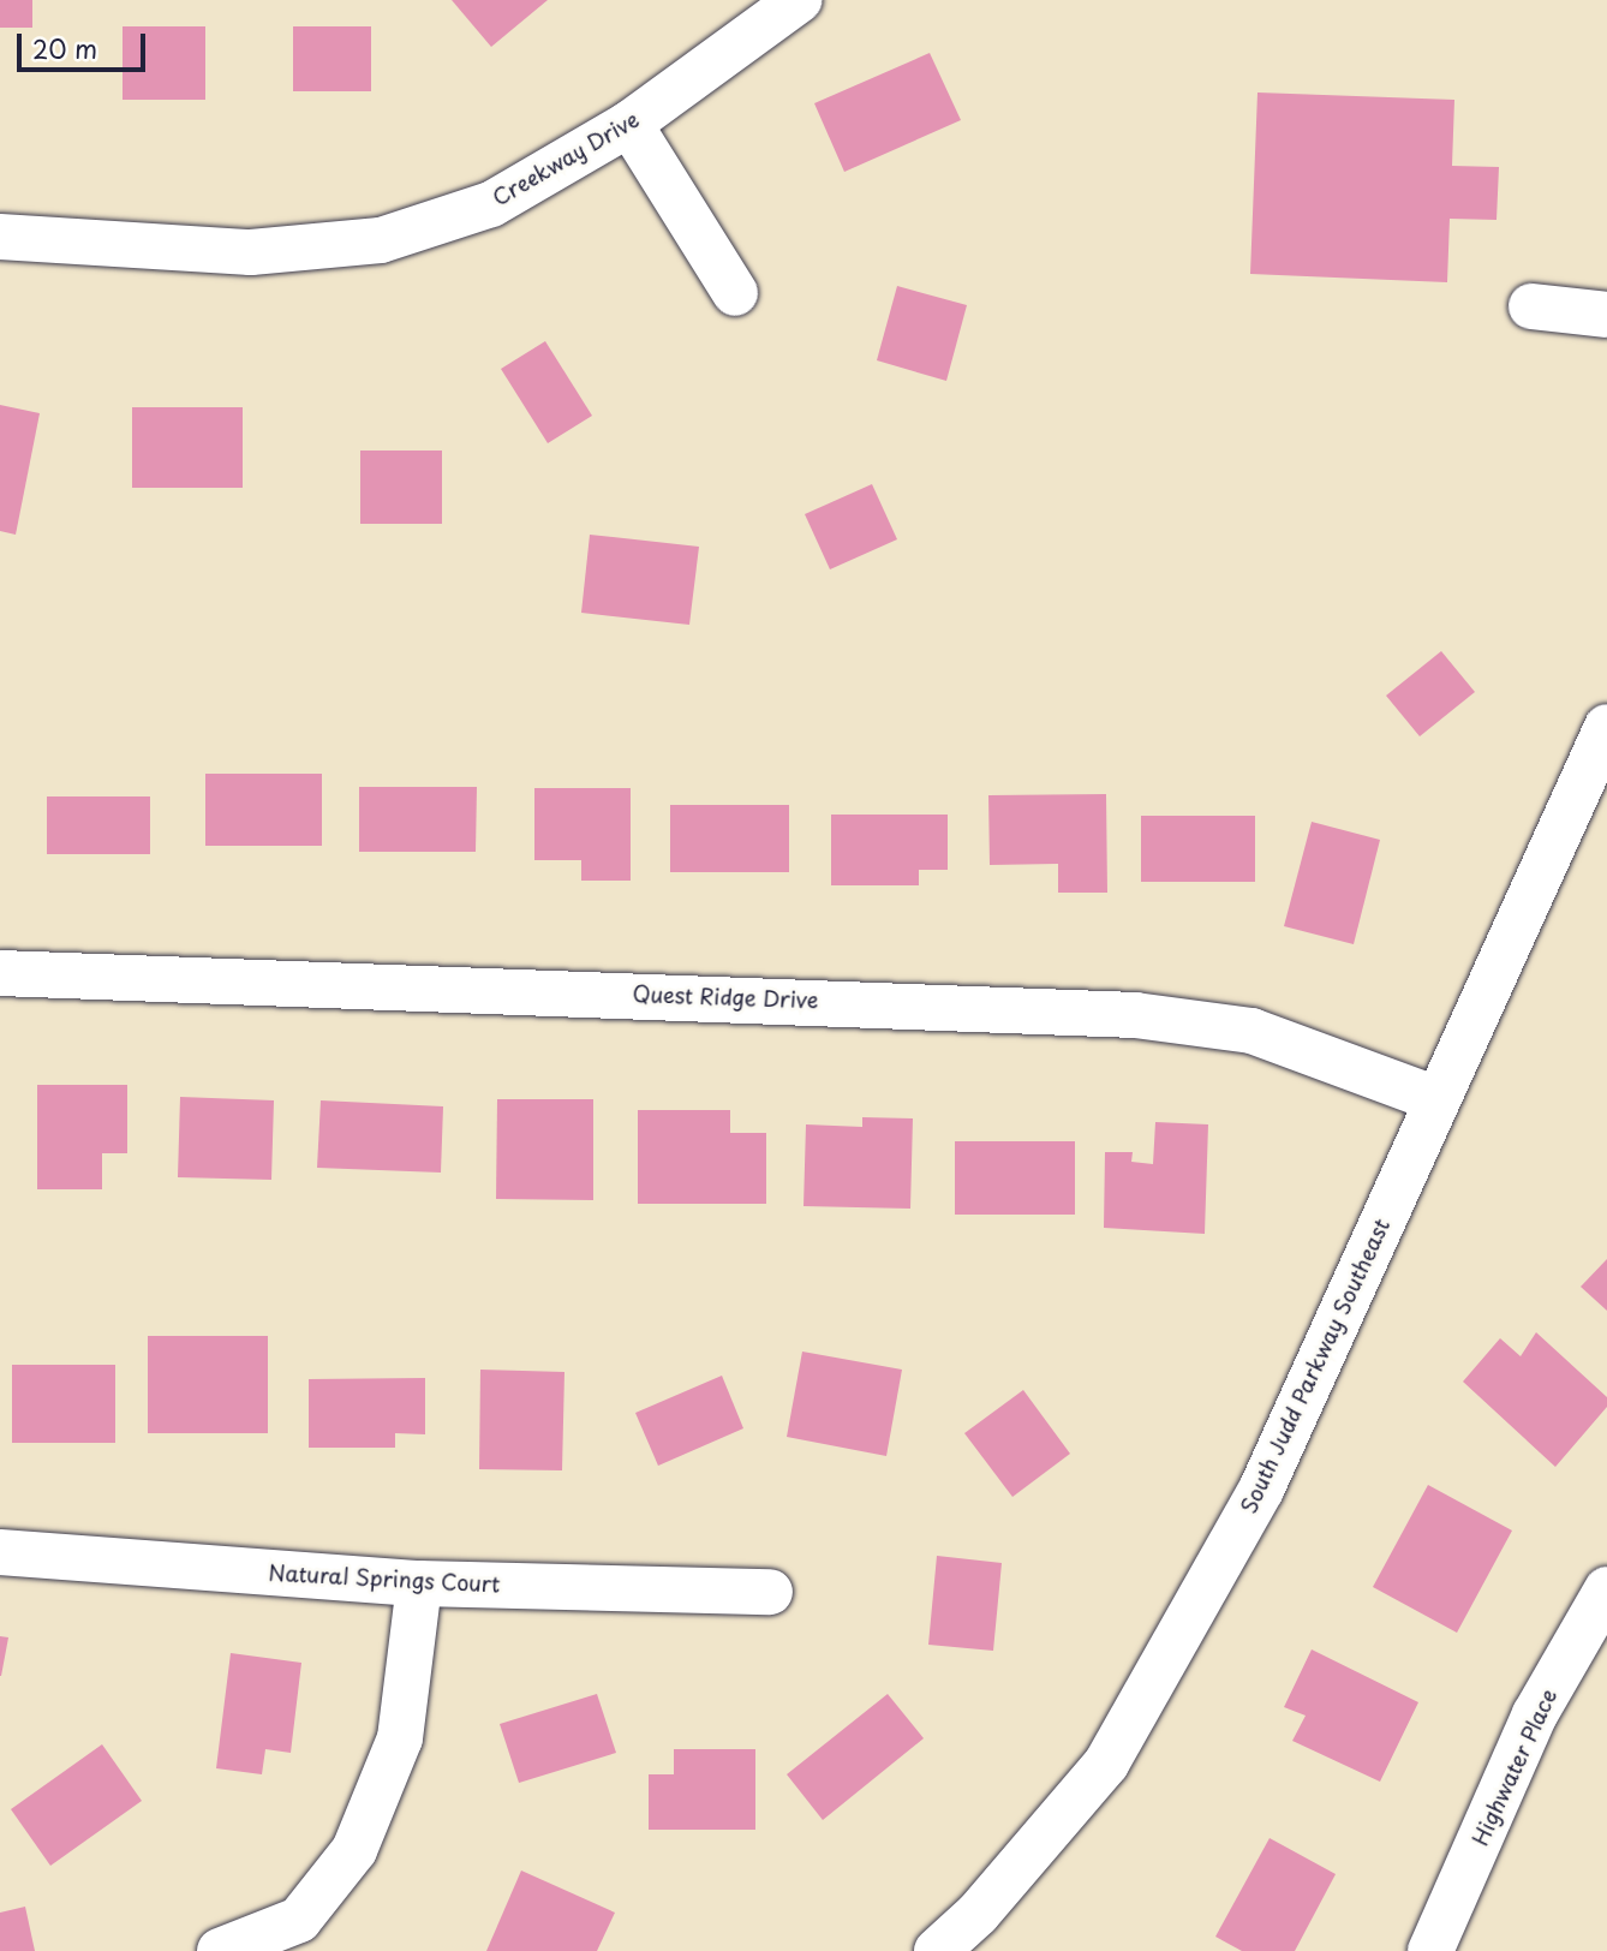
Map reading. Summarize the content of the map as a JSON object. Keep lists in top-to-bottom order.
{
  "streets": {
    "main road": [
      "Creekway Drive",
      "Quest Ridge Drive",
      "South Judd Parkway Southeast",
      "Natural Springs Court",
      "Highwater Place"
    ]
  },
  "crossings": [
    ["Quest Ridge Drive", "South Judd Parkway Southeast"]
  ],
  "scale_bar": "20 m"
}
